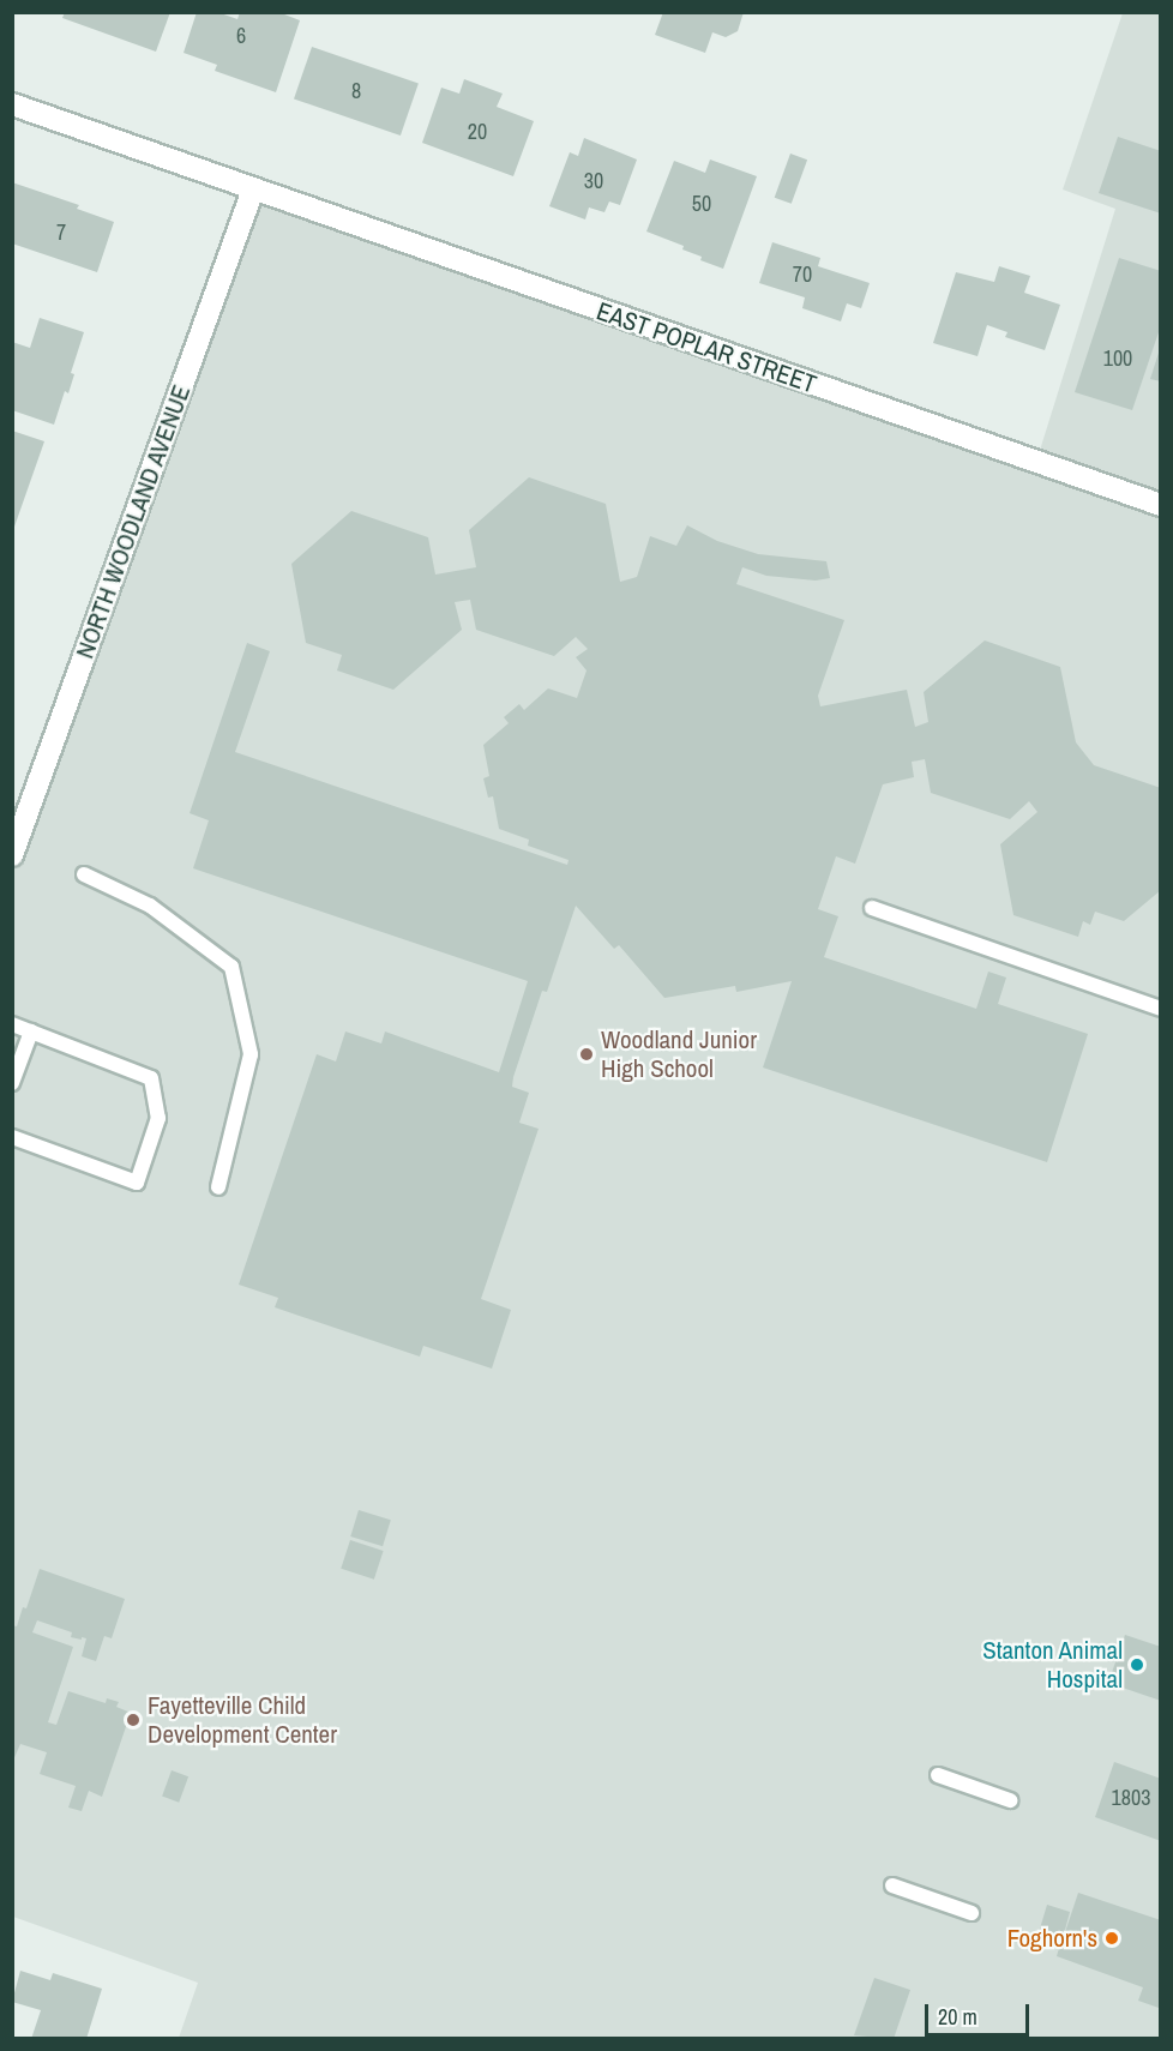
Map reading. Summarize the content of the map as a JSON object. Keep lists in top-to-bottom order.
{
  "streets": {
    "street": ["EAST POPLAR STREET", "NORTH WOODLAND AVENUE"]
  },
  "crossings": [
    ["EAST POPLAR STREET", "NORTH WOODLAND AVENUE"]
  ],
  "places": [
    "Woodland Junior High School",
    "Stanton Animal Hospital",
    "Fayetteville Child Development Center",
    "Foghorn's"
  ],
  "house_numbers": [
    "6",
    "8",
    "20",
    "30",
    "50",
    "7",
    "70",
    "100",
    "1803"
  ],
  "scale_bar": "20 m"
}
